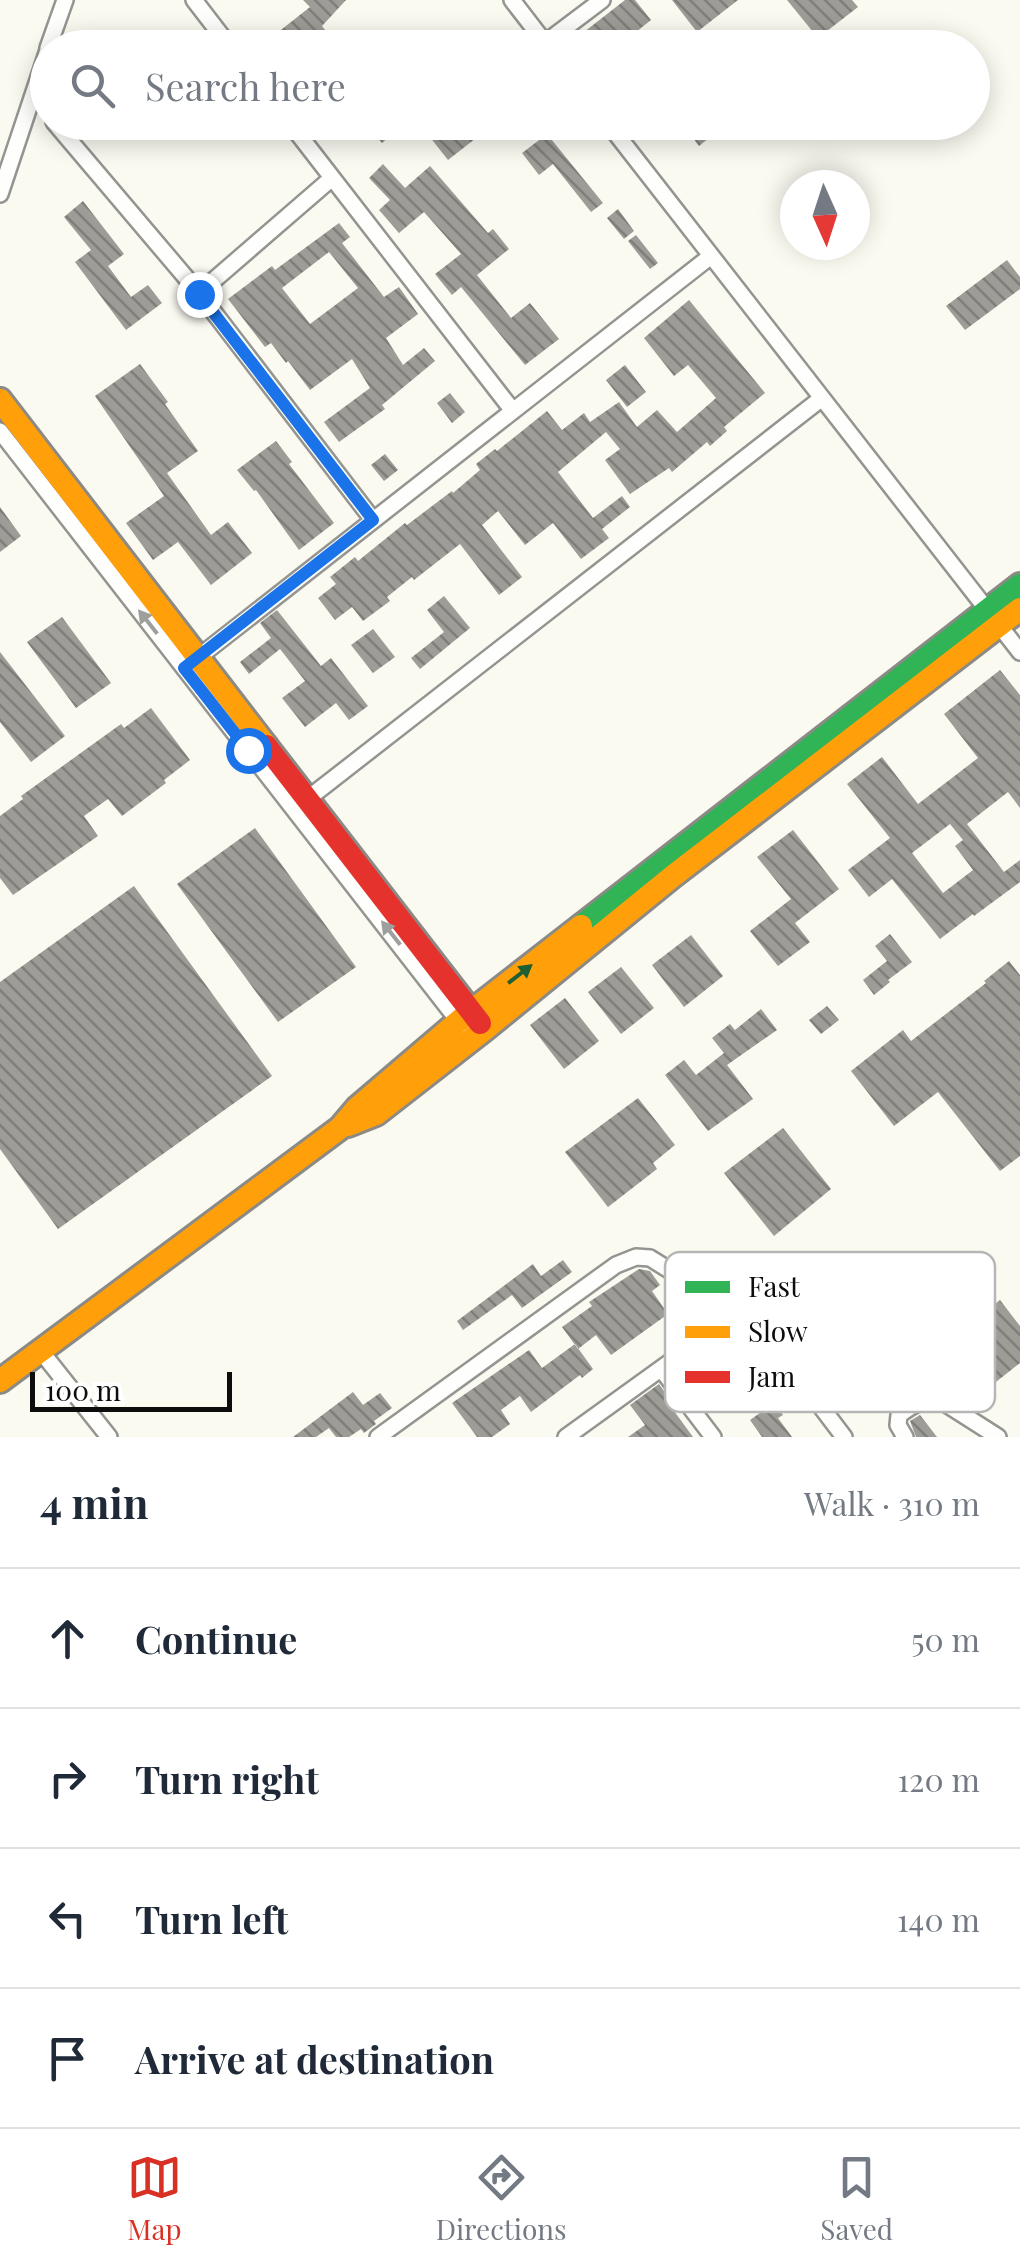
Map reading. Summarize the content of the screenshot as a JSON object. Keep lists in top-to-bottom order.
{
  "legend": ["Fast", "Slow", "Jam"],
  "scale_bar": "100 m",
  "north": "bottom",
  "page": {
    "search": "Search here",
    "scale": "100 m",
    "heading": ["4 min", "Walk · 310 m"],
    "list": [
      ["Continue", "50 m"],
      ["Turn right", "120 m"],
      ["Turn left", "140 m"],
      "Arrive at destination"
    ],
    "nav": ["Map", "Directions", "Saved"]
  }
}
